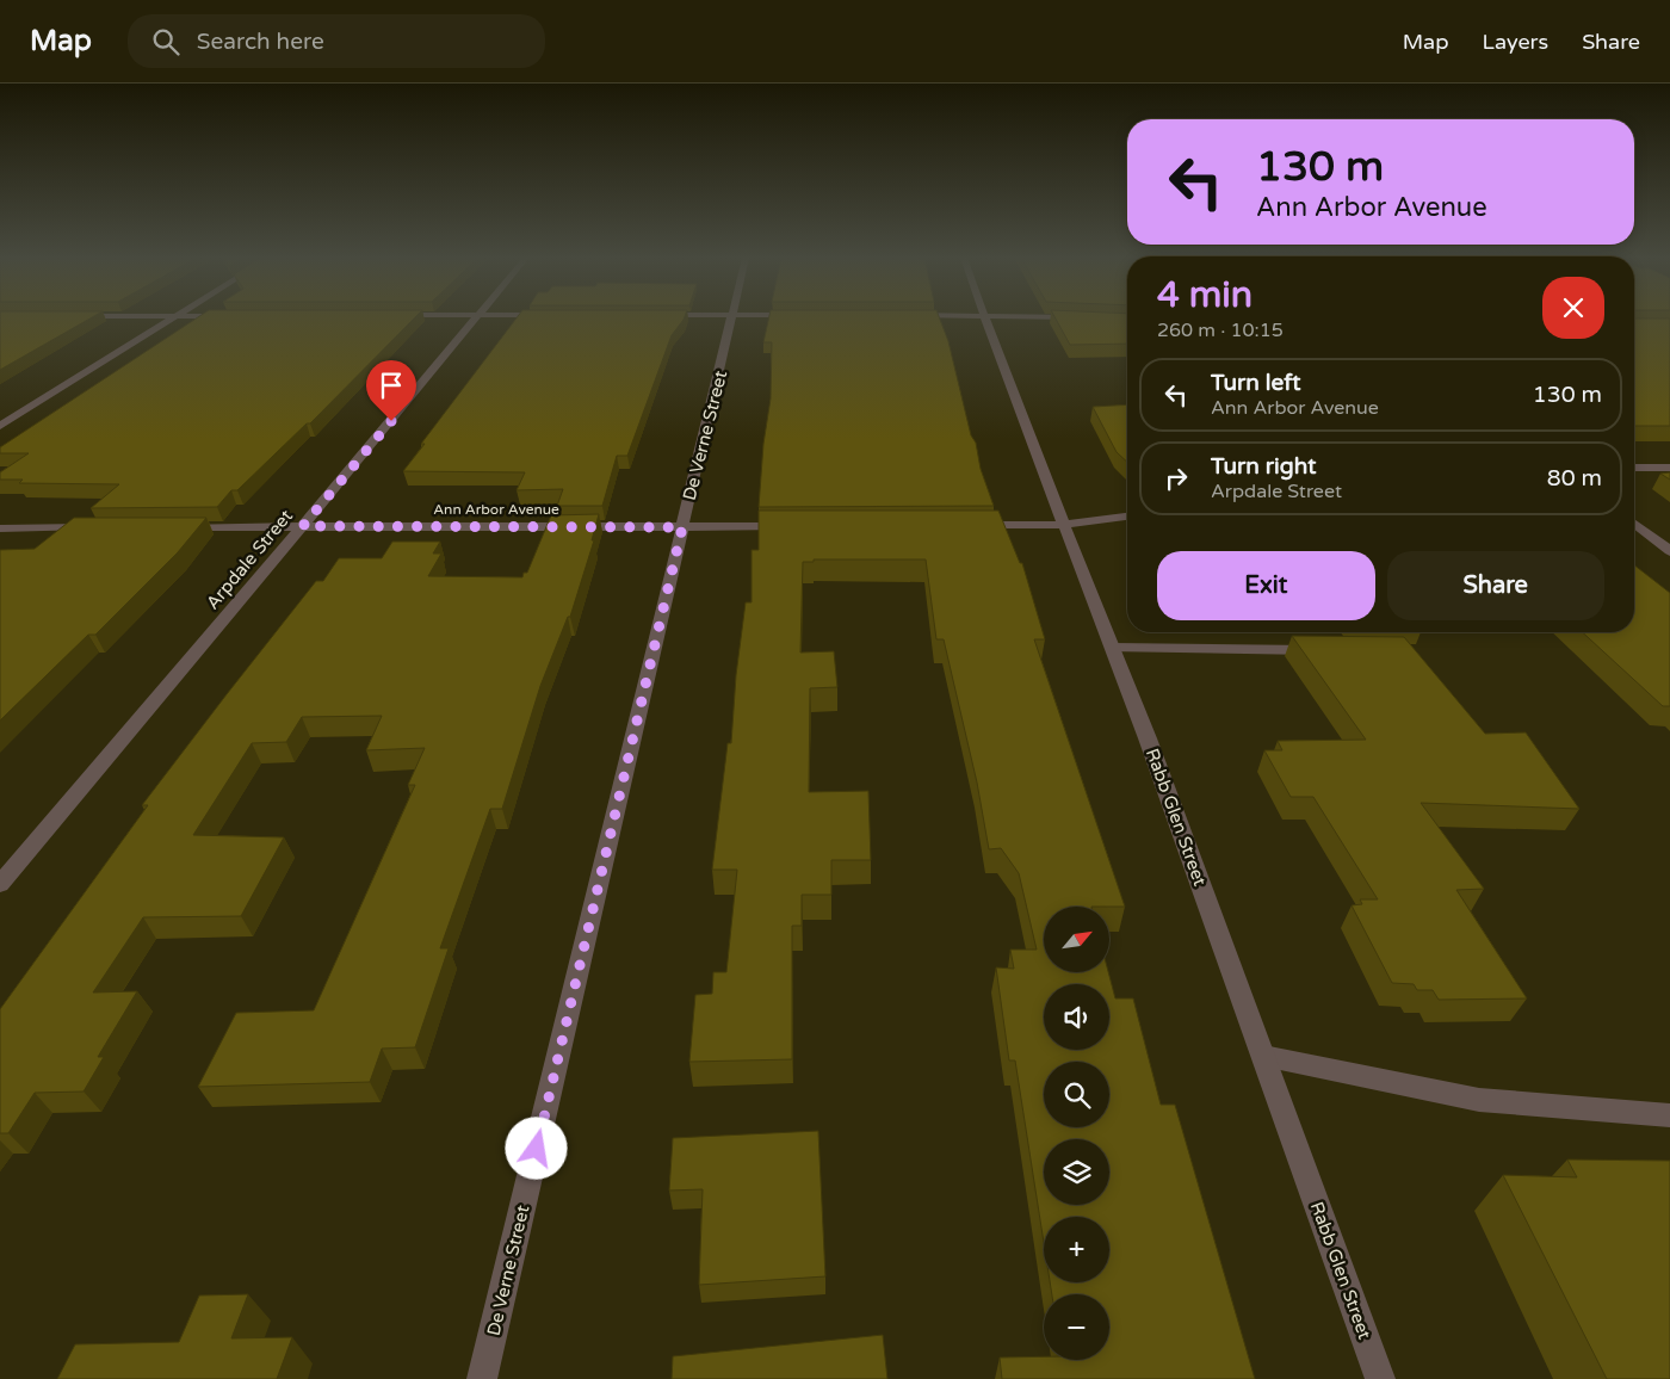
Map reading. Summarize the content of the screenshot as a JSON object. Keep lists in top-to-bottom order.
{
  "streets": {
    "street": [
      "De Verne Street",
      "Ann Arbor Avenue",
      "Arpdale Street",
      "Rabb Glen Street"
    ]
  },
  "crossings": [
    ["De Verne Street", "Ann Arbor Avenue"],
    ["Ann Arbor Avenue", "Arpdale Street"]
  ],
  "north": "top right",
  "page": {
    "header": "Map",
    "search": "Search here",
    "nav": ["Map", "Layers", "Share"],
    "turn": ["130 m", "Ann Arbor Avenue"],
    "heading": ["4 min", "260 m · 10:15"],
    "list": [
      {
        "name": "Turn left",
        "note": "Ann Arbor Avenue",
        "value": "130 m"
      },
      {
        "name": "Turn right",
        "note": "Arpdale Street",
        "value": "80 m"
      }
    ],
    "buttons": ["Exit", "Share"],
    "map_buttons": ["+", "−"]
  }
}
